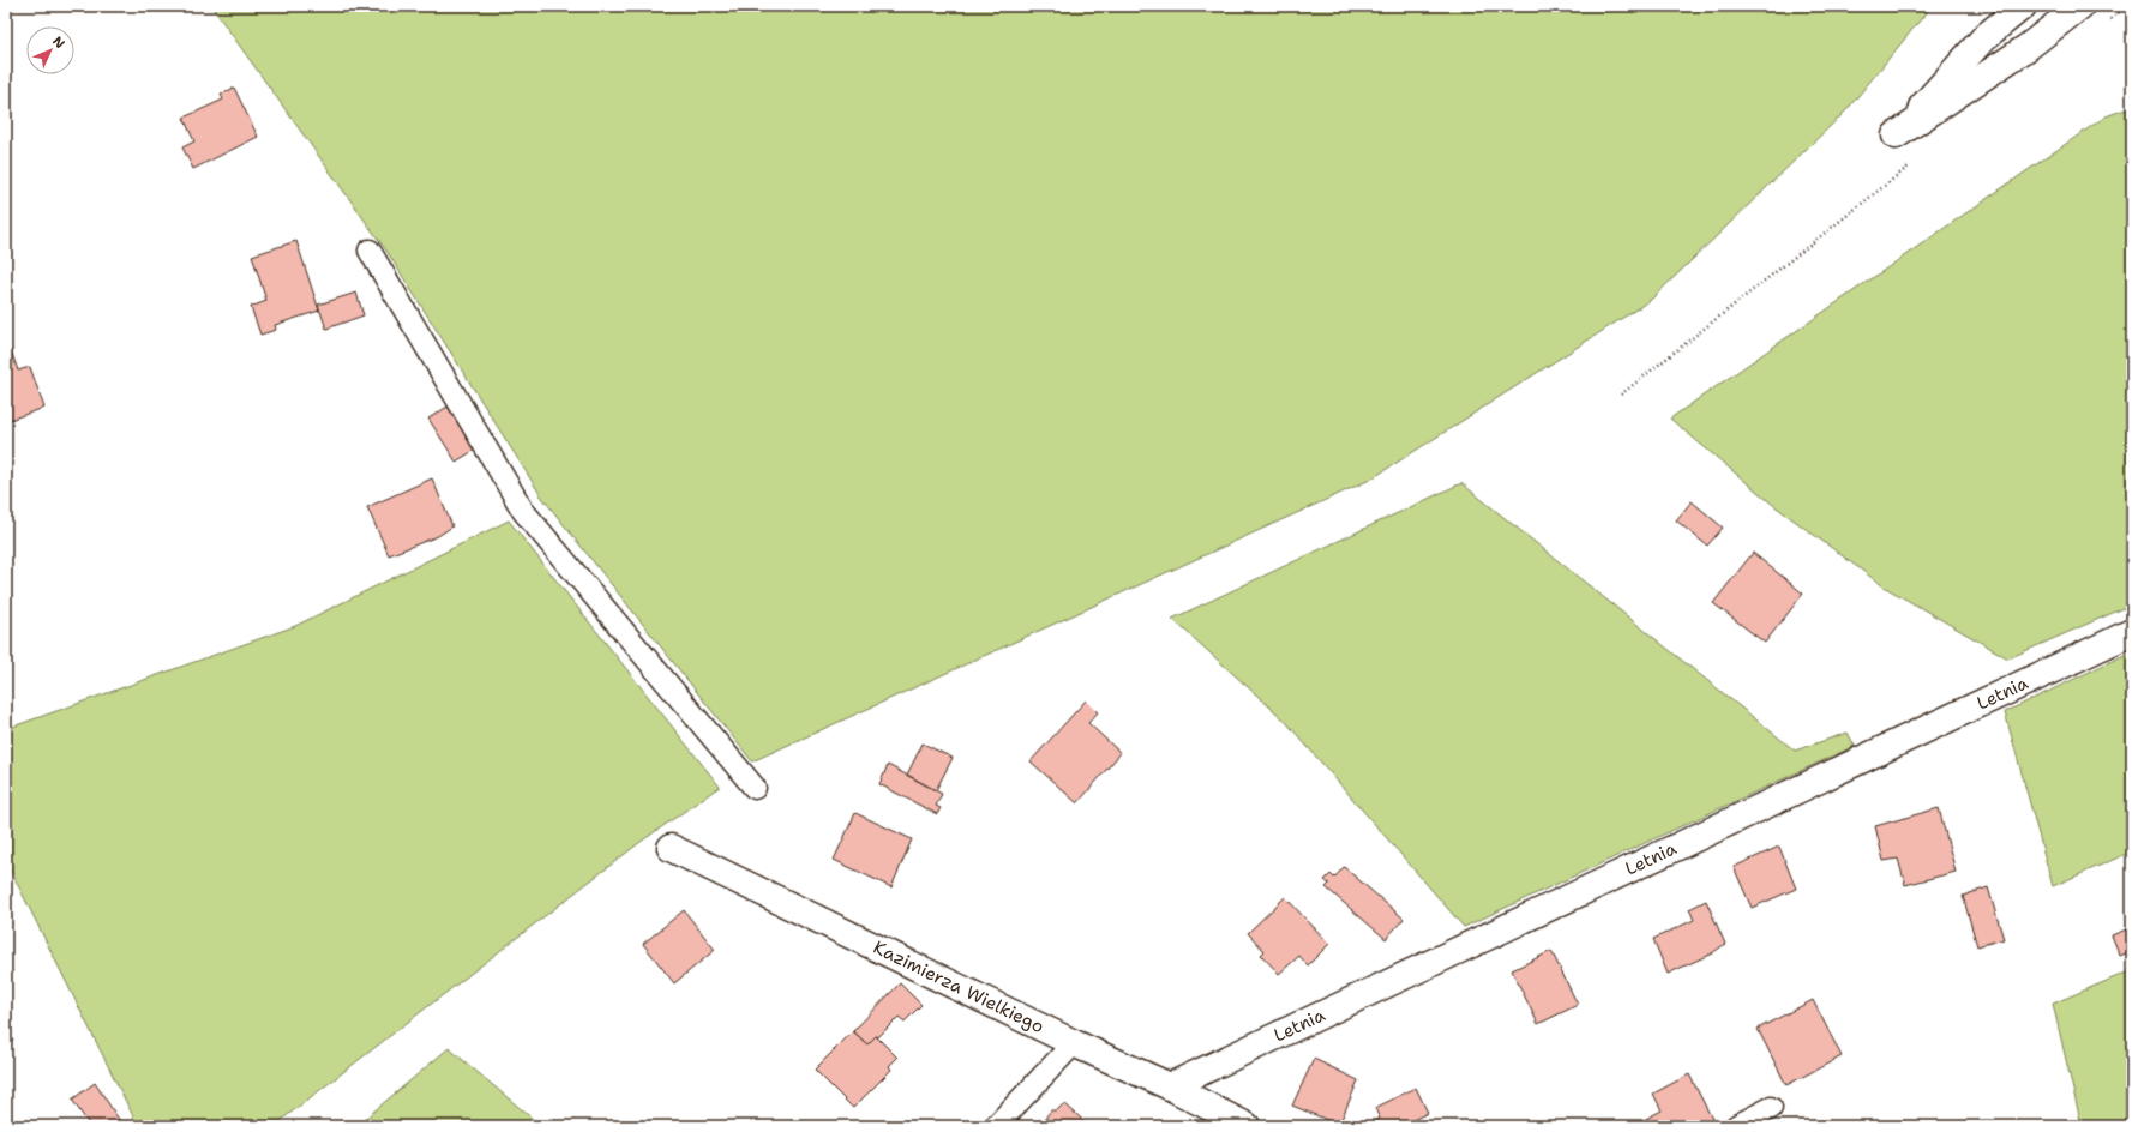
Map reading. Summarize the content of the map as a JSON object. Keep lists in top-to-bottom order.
{
  "streets": {
    "street": ["Letnia", "Kazimierza Wielkiego"]
  },
  "crossings": [
    ["Letnia", "Kazimierza Wielkiego"]
  ],
  "north": "top right"
}
